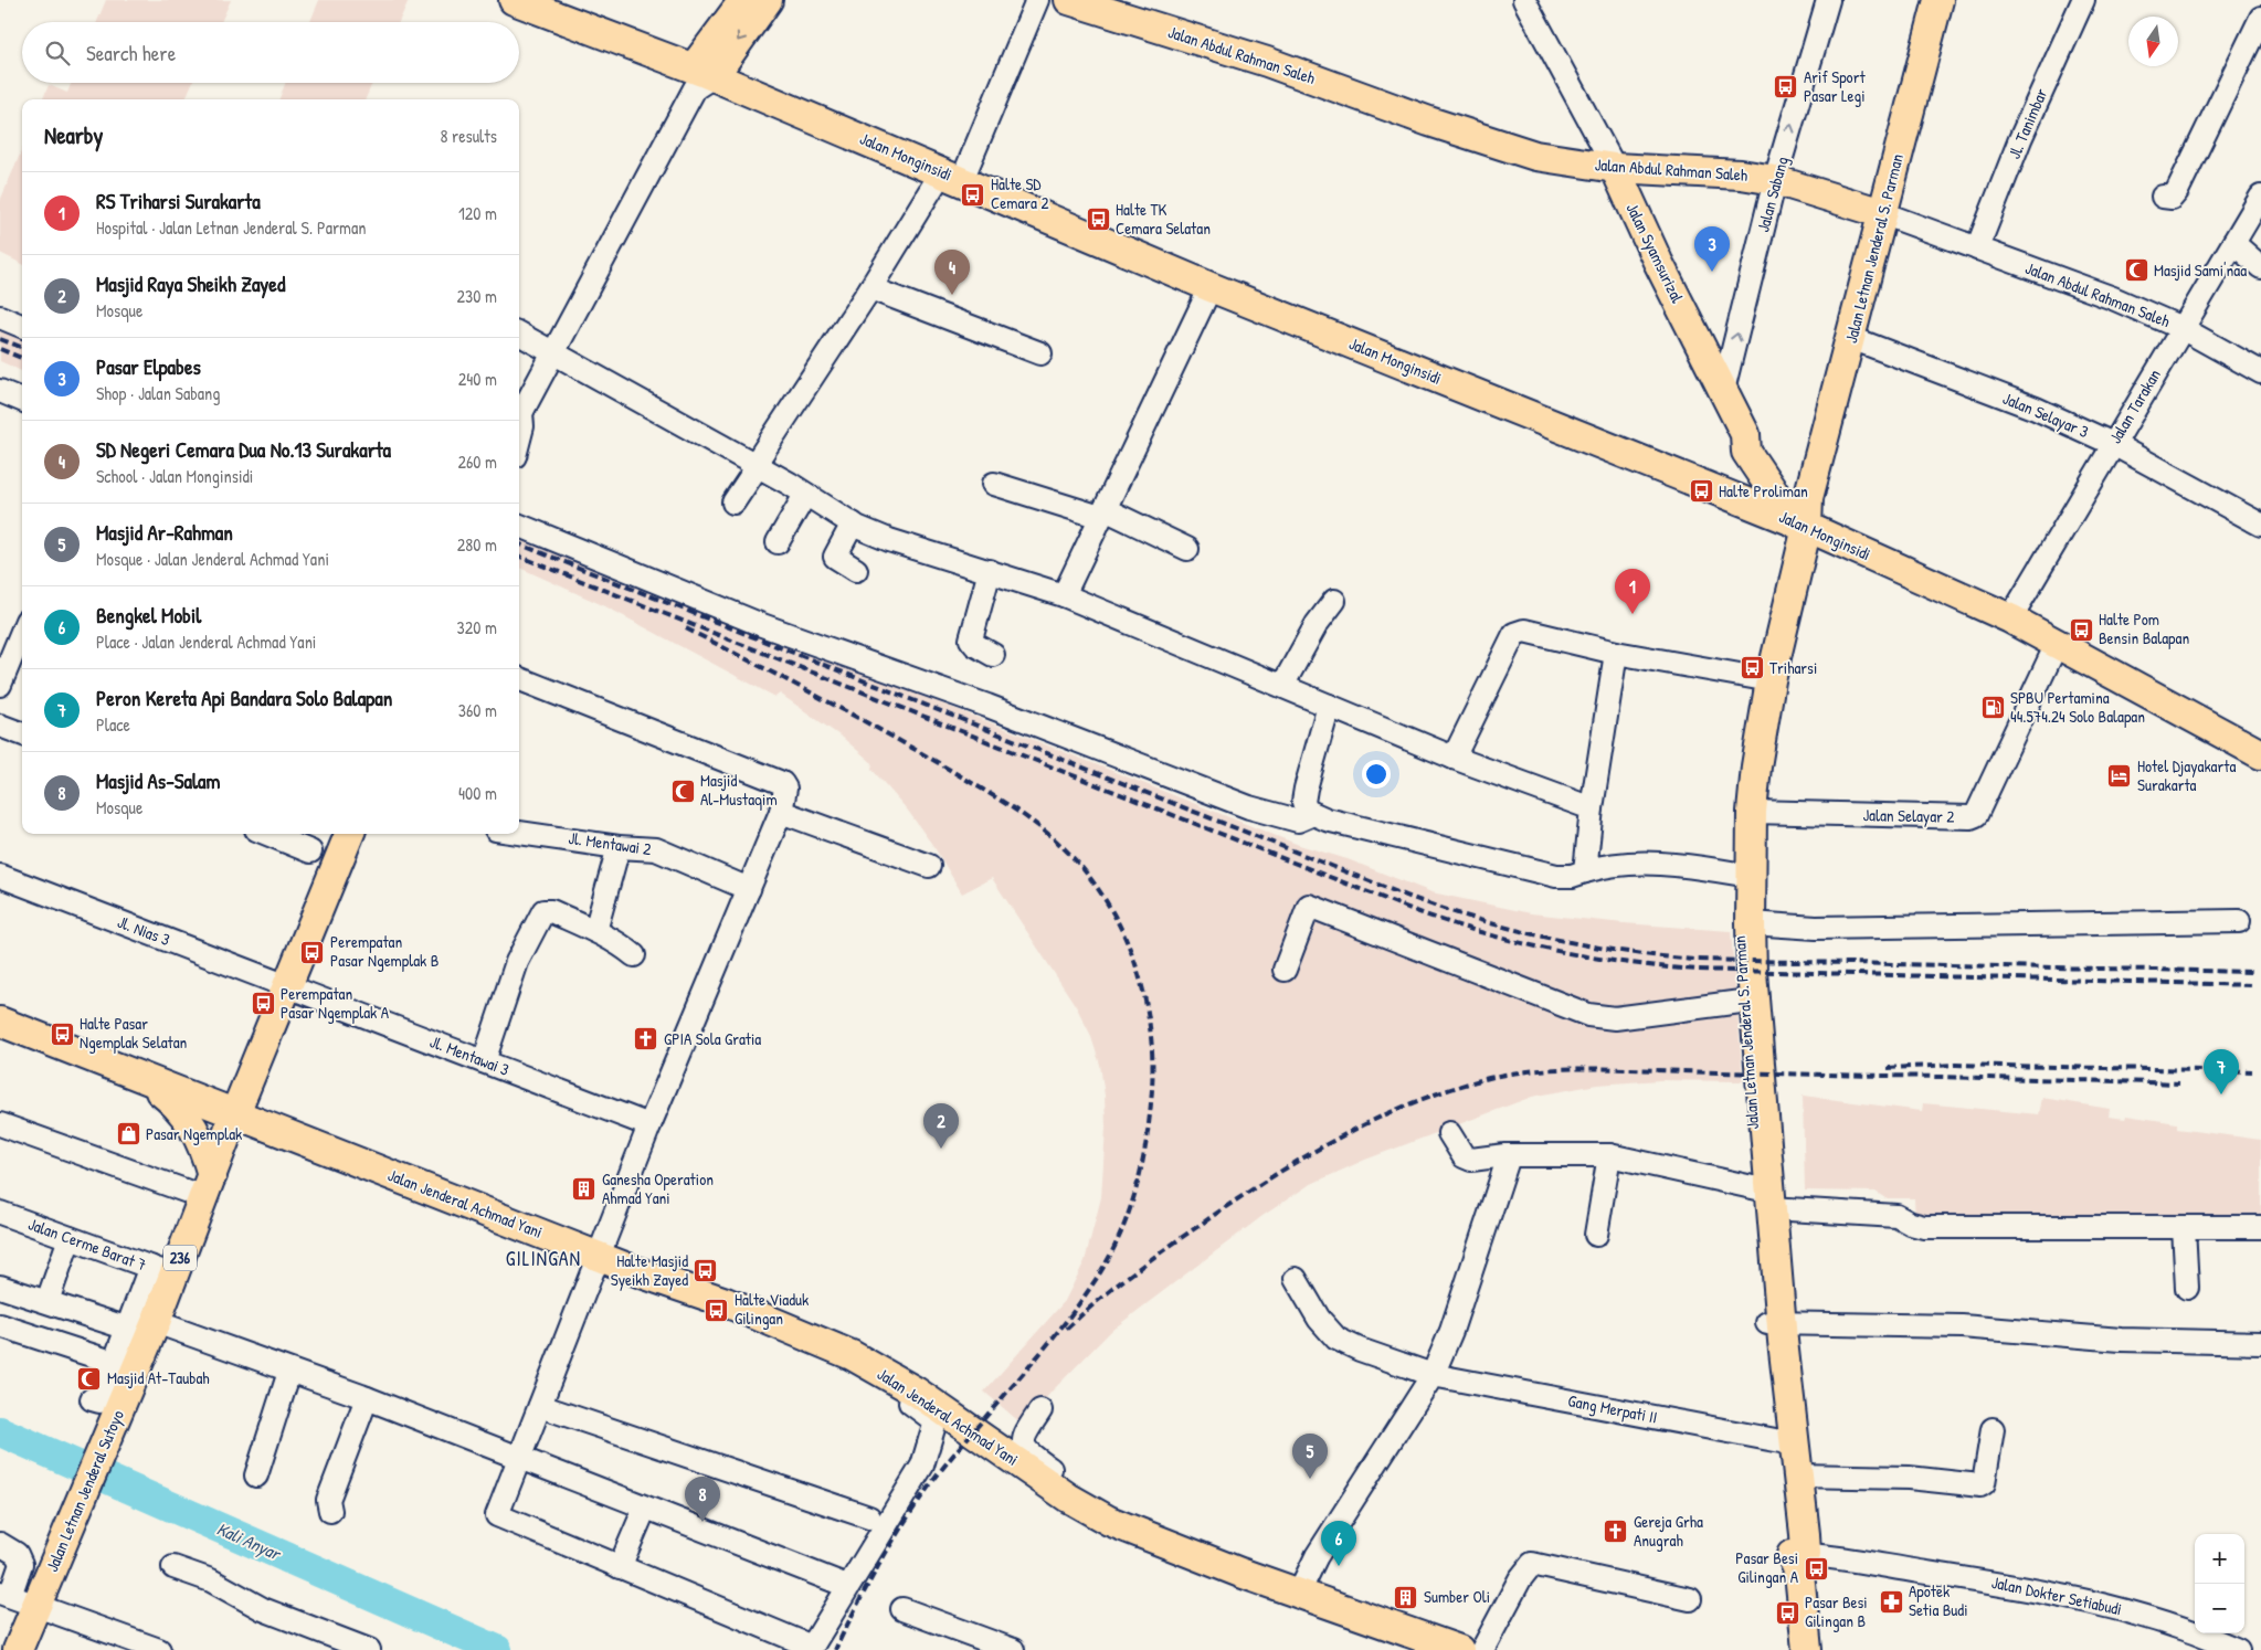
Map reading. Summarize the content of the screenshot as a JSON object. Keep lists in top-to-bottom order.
{
  "streets": {
    "main road": [
      "Jalan Abdul Rahman Saleh",
      "Jalan Monginsidi",
      "Jalan Letnan Jenderal S. Parman",
      "Jalan Syamsurizal",
      "Jalan Jenderal Achmad Yani",
      "236",
      "Jalan Letnan Jenderal Sutoyo"
    ],
    "street": [
      "Jl. Tanimbar",
      "Jalan Sabang",
      "Jalan Tarakan",
      "Jalan Selayar 3",
      "Jalan Selayar 2",
      "Jl. Mentawai 2",
      "Jl. Nias 3",
      "Jl. Mentawai 3",
      "Jalan Cerme Barat 7",
      "Gang Merpati II",
      "Jalan Dokter Setiabudi"
    ]
  },
  "crossings": [
    ["Jalan Abdul Rahman Saleh", "Jl. Tanimbar"],
    ["Jalan Abdul Rahman Saleh", "Jalan Sabang"],
    ["Jalan Abdul Rahman Saleh", "Jalan Letnan Jenderal S. Parman"],
    ["Jalan Abdul Rahman Saleh", "Jalan Syamsurizal"],
    ["Jalan Abdul Rahman Saleh", "Jalan Tarakan"],
    ["Jalan Monginsidi", "Jalan Letnan Jenderal S. Parman"],
    ["Jalan Monginsidi", "Jalan Syamsurizal"],
    ["Jalan Monginsidi", "Jalan Tarakan"],
    ["Jalan Monginsidi", "Jalan Selayar 2"],
    ["Jalan Sabang", "Jalan Syamsurizal"],
    ["Jalan Letnan Jenderal S. Parman", "Jalan Syamsurizal"],
    ["Jalan Letnan Jenderal S. Parman", "Jalan Selayar 3"],
    ["Jalan Letnan Jenderal S. Parman", "Jalan Selayar 2"],
    ["Jalan Letnan Jenderal S. Parman", "Gang Merpati II"],
    ["Jalan Letnan Jenderal S. Parman", "Jalan Dokter Setiabudi"],
    ["Jalan Tarakan", "Jalan Selayar 3"],
    ["Jl. Nias 3", "Jl. Mentawai 3"],
    ["Jl. Nias 3", "Jalan Letnan Jenderal Sutoyo"],
    ["Jl. Mentawai 3", "Jalan Letnan Jenderal Sutoyo"],
    ["Jalan Jenderal Achmad Yani", "Jalan Letnan Jenderal Sutoyo"],
    ["Jalan Cerme Barat 7", "Jalan Letnan Jenderal Sutoyo"]
  ],
  "one_way": ["Jalan Sabang"],
  "districts": ["GILINGAN"],
  "water": ["Kali Anyar"],
  "places": {
    "bus stop": [
      "Arif Sport Pasar Legi",
      "Halte SD Cemara 2",
      "Halte TK Cemara Selatan",
      "Halte Proliman",
      "Halte Pom Bensin Balapan",
      "Triharsi",
      "Perempatan Pasar Ngemplak B",
      "Perempatan Pasar Ngemplak A",
      "Halte Pasar Ngemplak Selatan",
      "Halte Masjid Syeikh Zayed",
      "Halte Viaduk Gilingan",
      "Pasar Besi Gilingan A",
      "Pasar Besi Gilingan B"
    ],
    "mosque": ["Masjid Sami'naa", "Masjid Al-Mustaqim", "Masjid At-Taubah"],
    "fuel station": ["SPBU Pertamina 44.574.24 Solo Balapan"],
    "hotel": ["Hotel Djayakarta Surakarta"],
    "church": ["GPIA Sola Gratia", "Gereja Grha Anugrah"],
    "shop": ["Pasar Ngemplak"],
    "building": ["Ganesha Operation Ahmad Yani", "Sumber Oli"],
    "pharmacy": ["Apotek Setia Budi"]
  },
  "north": "bottom",
  "page": {
    "search": "Search here",
    "heading": ["Nearby", "8 results"],
    "list": [
      {
        "mark": "1",
        "name": "RS Triharsi Surakarta",
        "note": "Hospital · Jalan Letnan Jenderal S. Parman",
        "value": "120 m"
      },
      {
        "mark": "2",
        "name": "Masjid Raya Sheikh Zayed",
        "note": "Mosque",
        "value": "230 m"
      },
      {
        "mark": "3",
        "name": "Pasar Elpabes",
        "note": "Shop · Jalan Sabang",
        "value": "240 m"
      },
      {
        "mark": "4",
        "name": "SD Negeri Cemara Dua No.13 Surakarta",
        "note": "School · Jalan Monginsidi",
        "value": "260 m"
      },
      {
        "mark": "5",
        "name": "Masjid Ar-Rahman",
        "note": "Mosque · Jalan Jenderal Achmad Yani",
        "value": "280 m"
      },
      {
        "mark": "6",
        "name": "Bengkel Mobil",
        "note": "Place · Jalan Jenderal Achmad Yani",
        "value": "320 m"
      },
      {
        "mark": "7",
        "name": "Peron Kereta Api Bandara Solo Balapan",
        "note": "Place",
        "value": "360 m"
      },
      {
        "mark": "8",
        "name": "Masjid As-Salam",
        "note": "Mosque",
        "value": "400 m"
      }
    ],
    "pins": [
      "3",
      "4",
      "1",
      "7",
      "2",
      "5",
      "8",
      "6"
    ],
    "map_buttons": ["+", "−"]
  }
}
